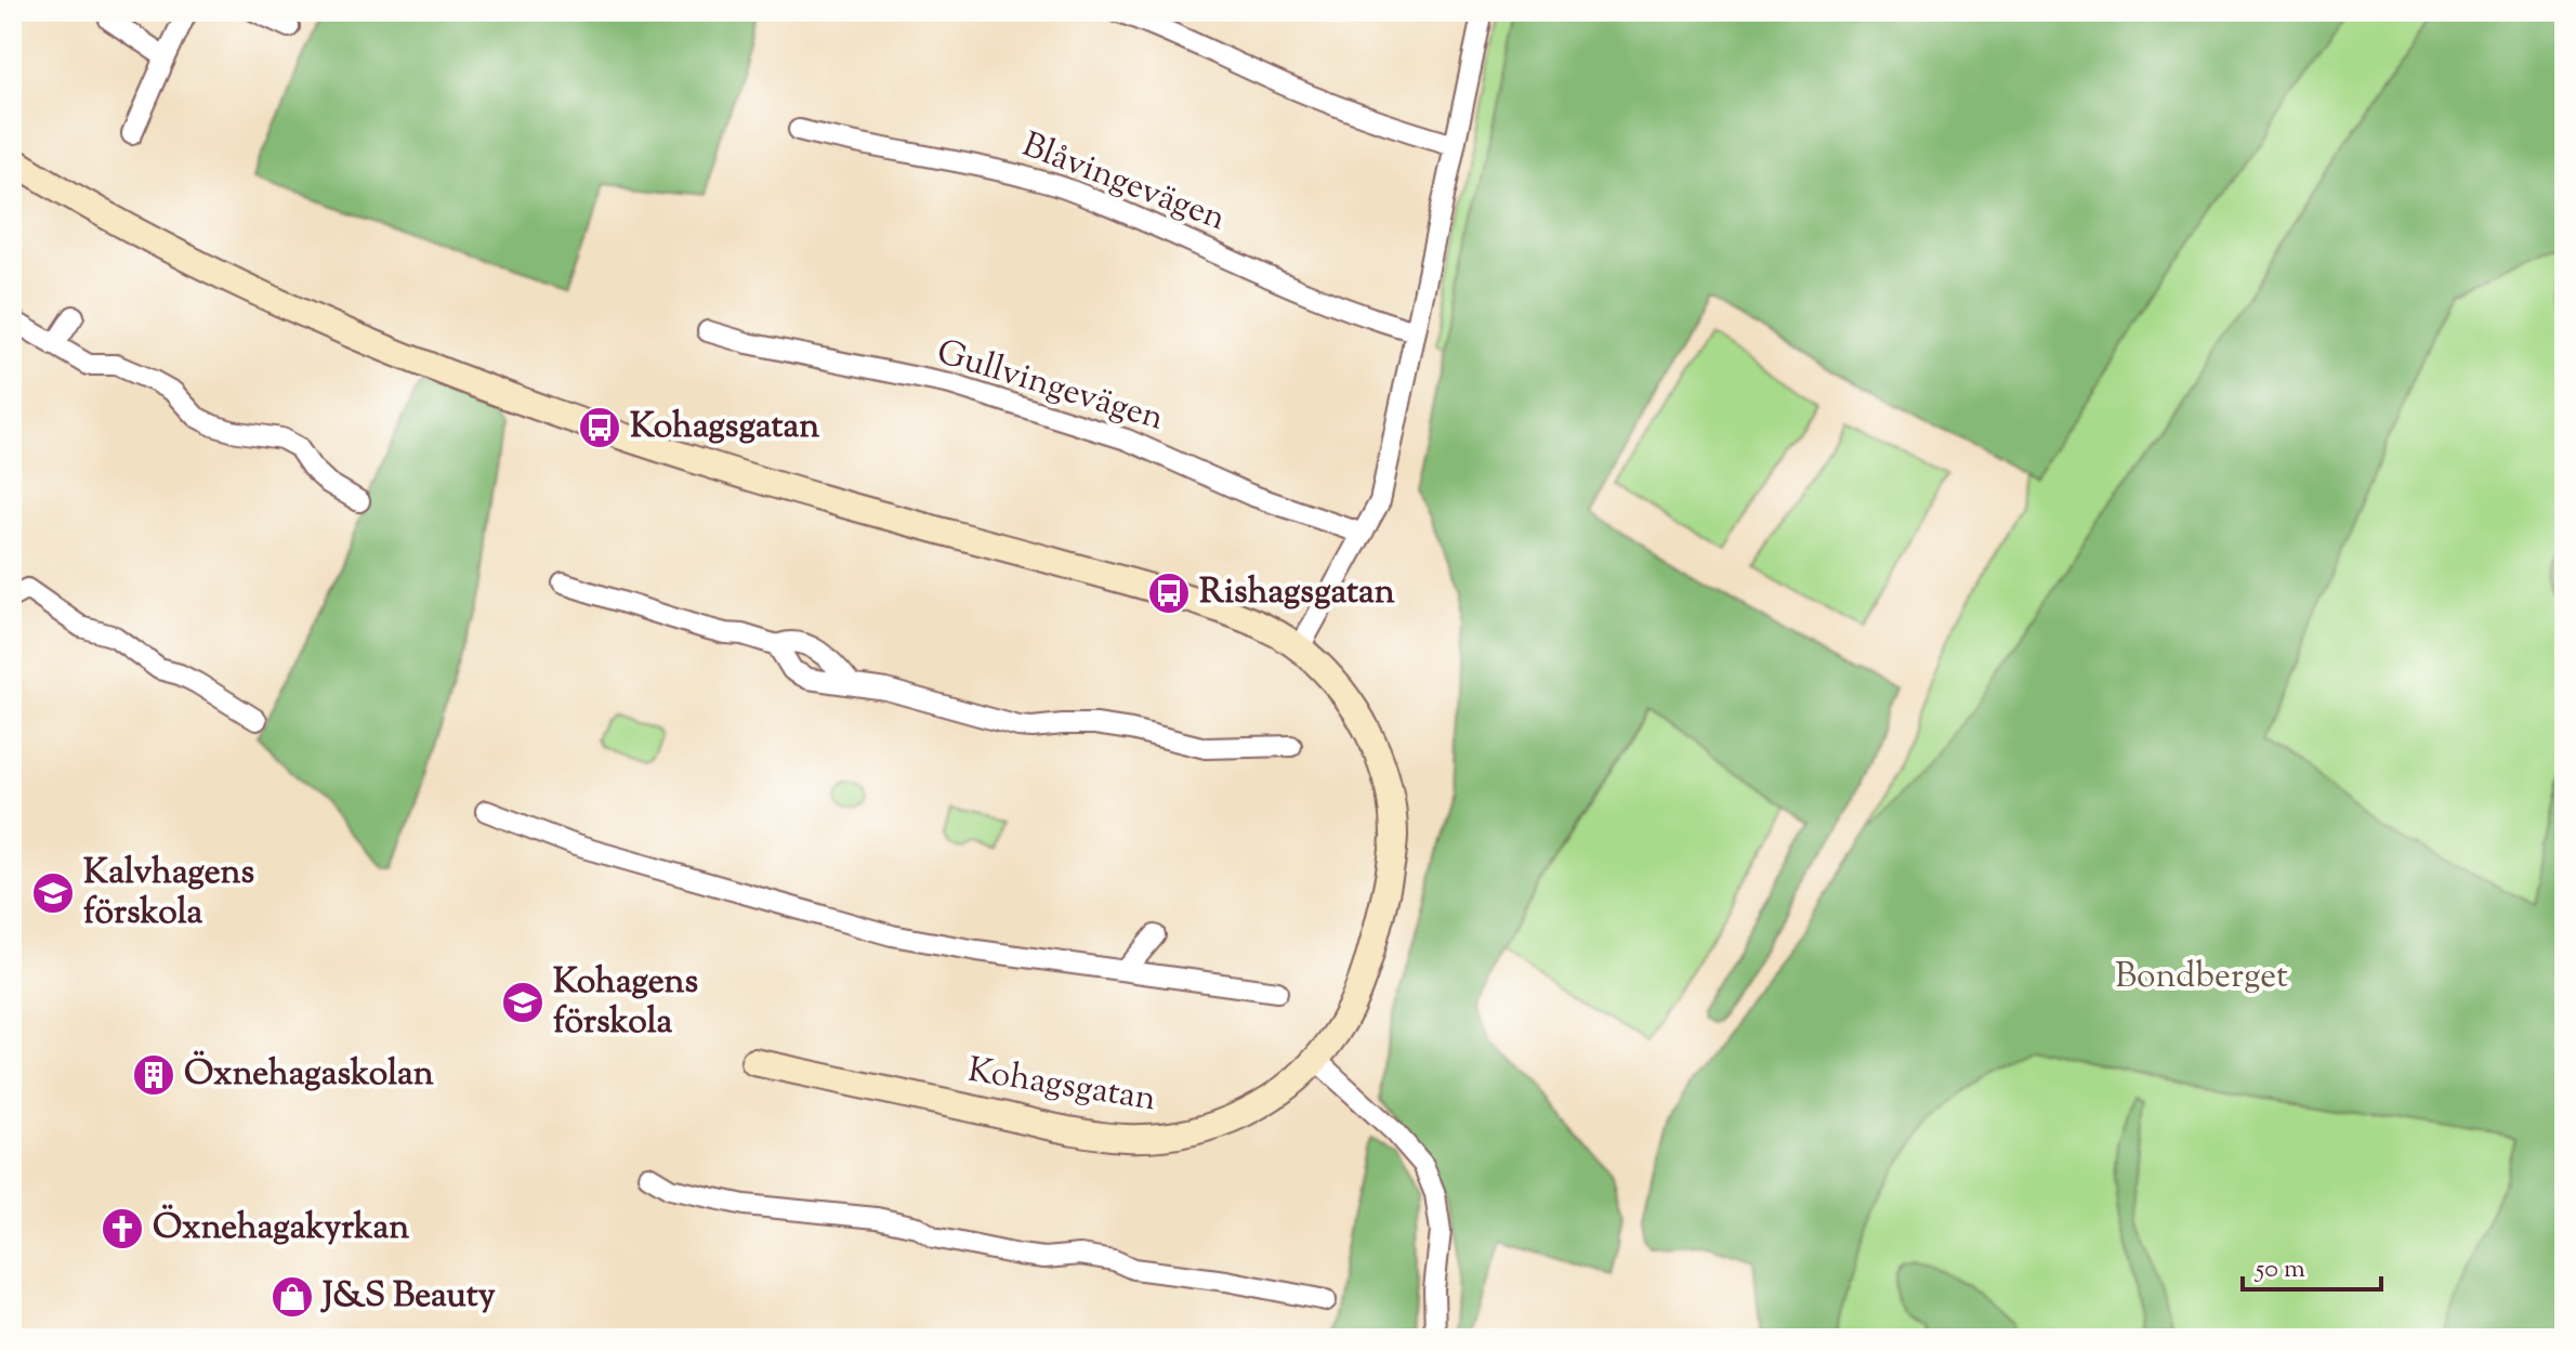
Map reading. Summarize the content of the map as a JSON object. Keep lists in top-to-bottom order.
{
  "streets": {
    "street": ["Blåvingevägen", "Gullvingevägen", "Kohagsgatan"]
  },
  "parks": ["Bondberget"],
  "places": {
    "bus stop": ["Kohagsgatan", "Rishagsgatan"],
    "school or university": ["Kalvhagens förskola", "Kohagens förskola"],
    "building": ["Öxnehagaskolan"],
    "church": ["Öxnehagakyrkan"],
    "shop": ["J&S Beauty"]
  },
  "scale_bar": "50 m"
}
